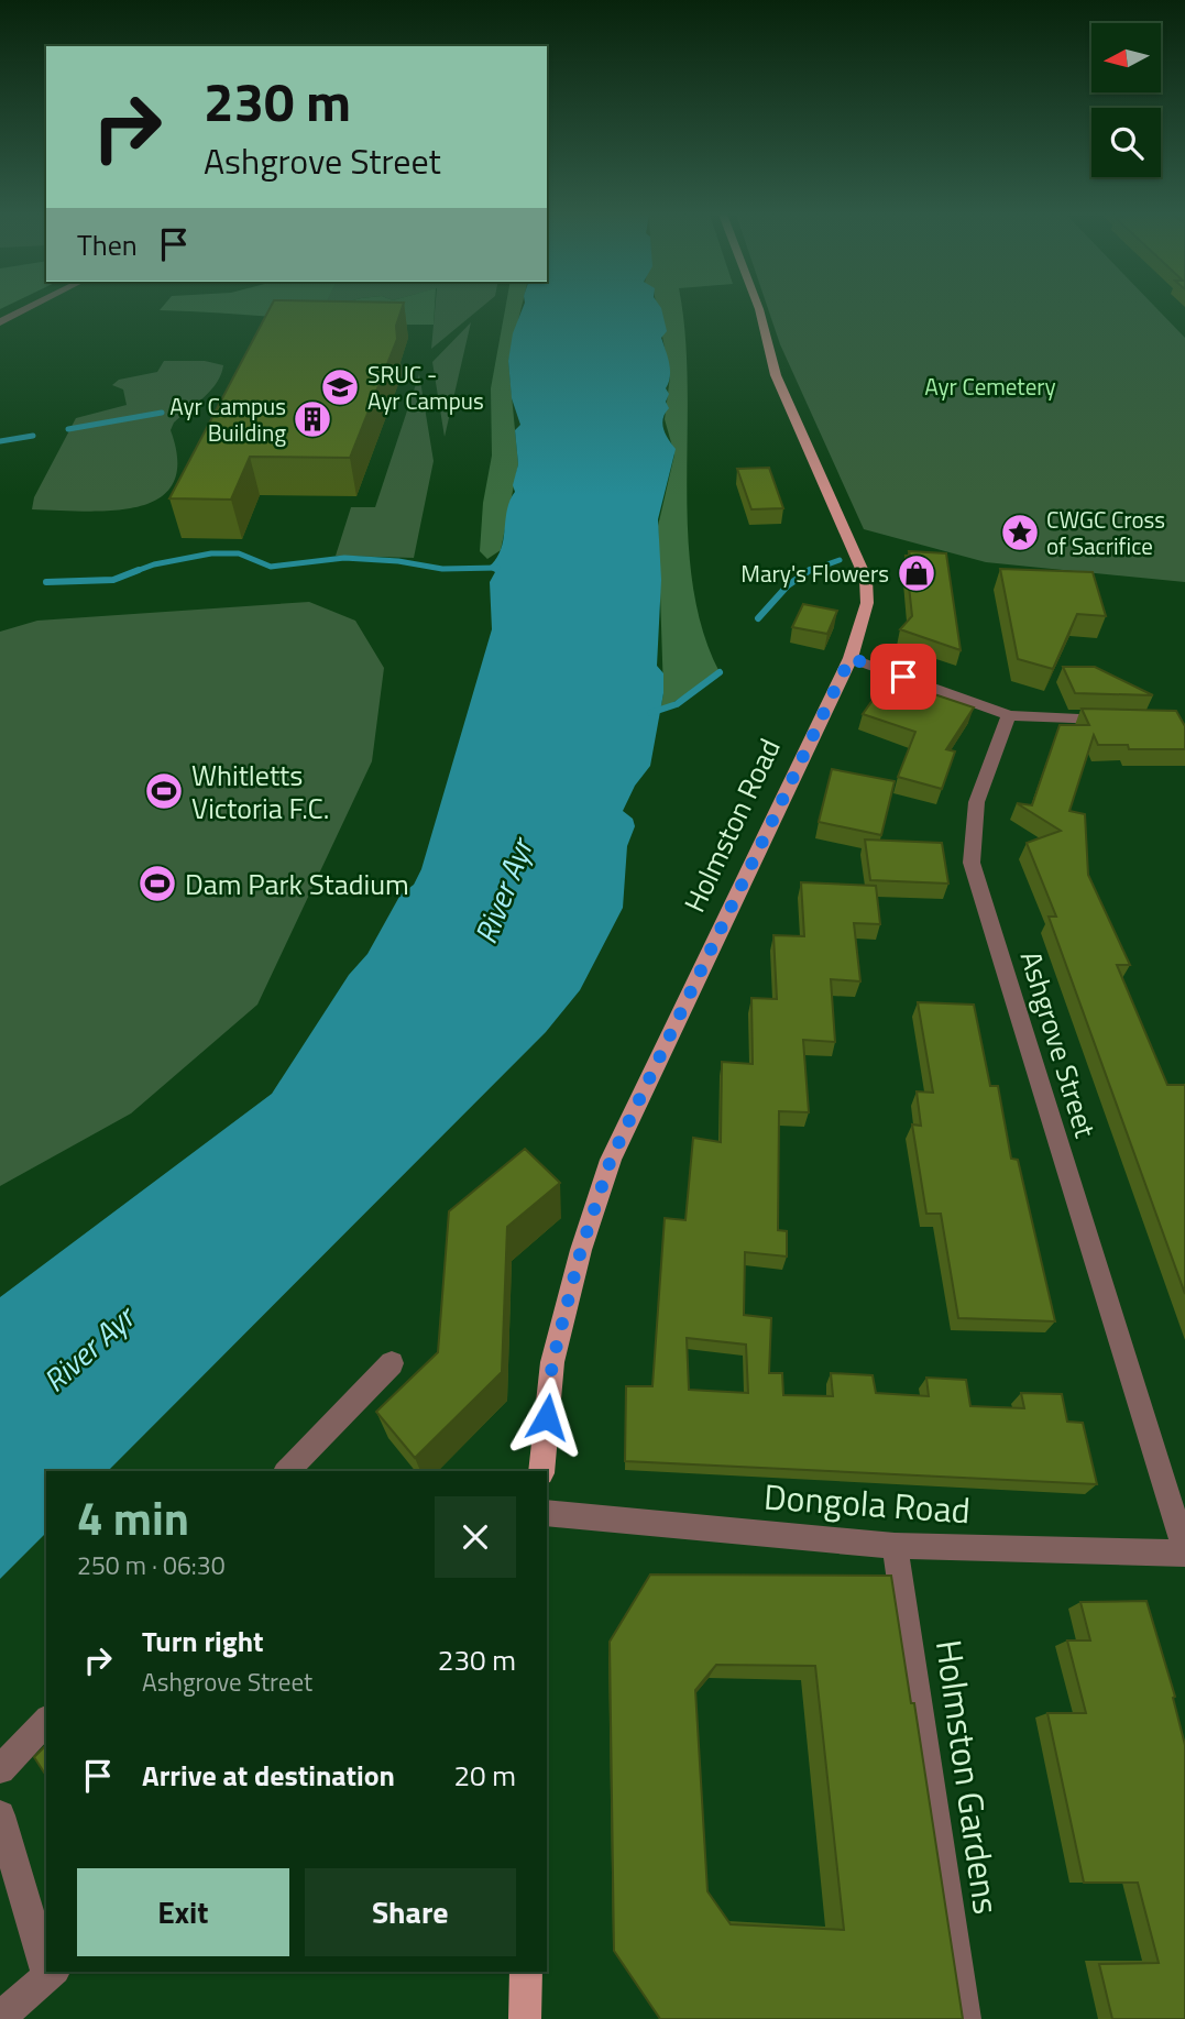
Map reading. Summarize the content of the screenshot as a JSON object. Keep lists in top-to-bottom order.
{
  "streets": {
    "main road": ["Holmston Road"],
    "street": ["Ashgrove Street", "Dongola Road", "Holmston Gardens"]
  },
  "crossings": [
    ["Ashgrove Street", "Dongola Road"],
    ["Dongola Road", "Holmston Gardens"]
  ],
  "water": ["River Ayr"],
  "parks": ["Ayr Cemetery"],
  "places": {
    "school or university": ["SRUC - Ayr Campus"],
    "building": ["Ayr Campus Building"],
    "place": ["CWGC Cross of Sacrifice"],
    "shop": ["Mary's Flowers"],
    "sports": ["Whitletts Victoria F.C.", "Dam Park Stadium"]
  },
  "north": "left",
  "page": {
    "turn": ["230 m", "Ashgrove Street"],
    "then": "Then",
    "heading": ["4 min", "250 m · 06:30"],
    "list": [
      {
        "name": "Turn right",
        "note": "Ashgrove Street",
        "value": "230 m"
      },
      {
        "name": "Arrive at destination",
        "value": "20 m"
      }
    ],
    "buttons": ["Exit", "Share"]
  }
}
